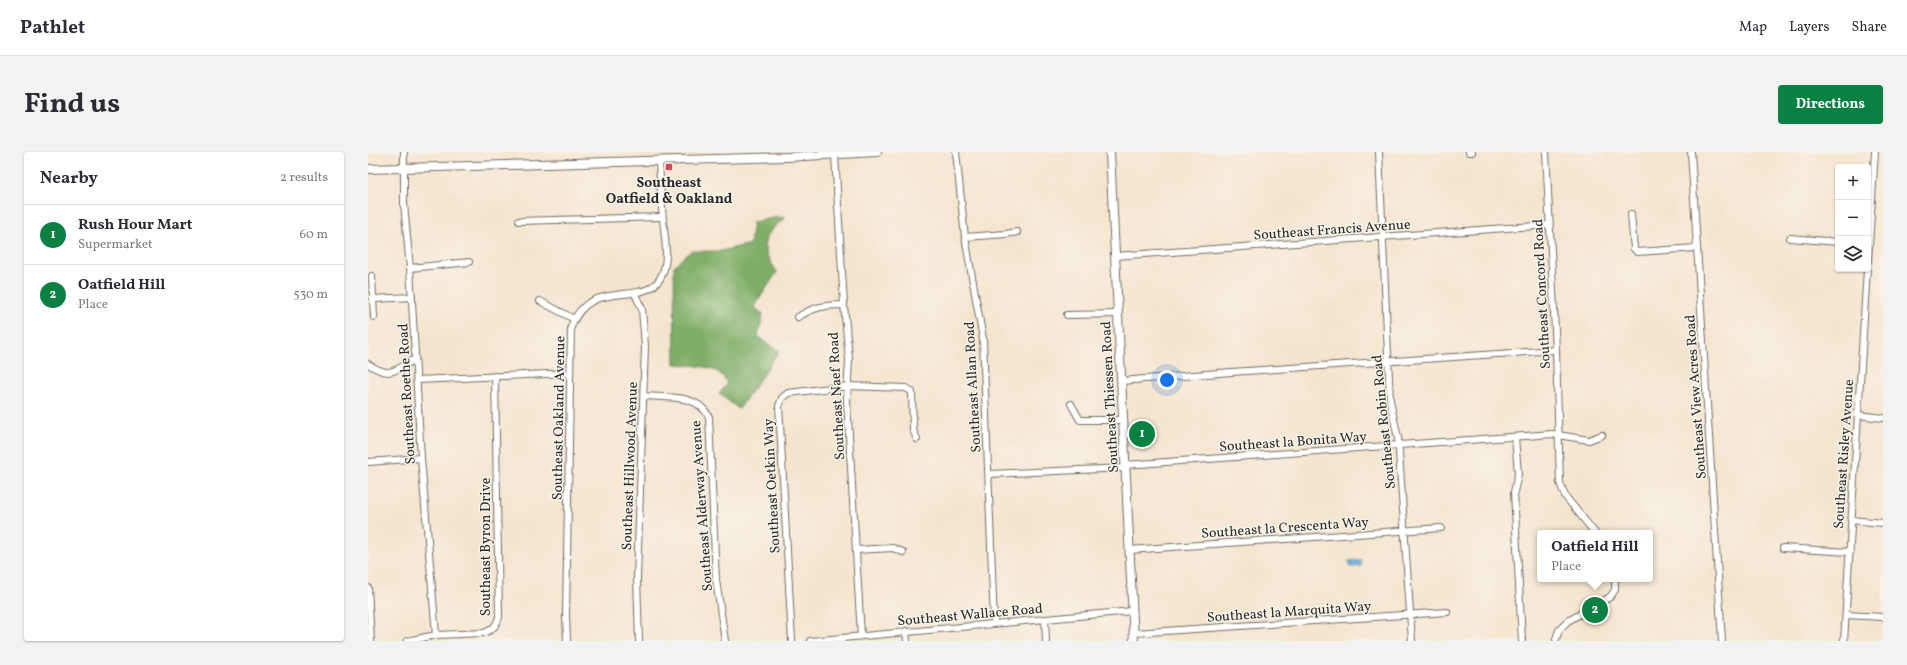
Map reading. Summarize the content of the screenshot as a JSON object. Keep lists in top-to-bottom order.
{
  "streets": {
    "main road": ["Southeast Thiessen Road"],
    "street": [
      "Southeast Francis Avenue",
      "Southeast Concord Road",
      "Southeast Allan Road",
      "Southeast Roethe Road",
      "Southeast Naef Road",
      "Southeast View Acres Road",
      "Southeast Oakland Avenue",
      "Southeast Robin Road",
      "Southeast la Bonita Way",
      "Southeast Risley Avenue",
      "Southeast Hillwood Avenue",
      "Southeast Oetkin Way",
      "Southeast Alderway Avenue",
      "Southeast la Crescenta Way",
      "Southeast Byron Drive",
      "Southeast la Marquita Way",
      "Southeast Wallace Road"
    ]
  },
  "crossings": [
    ["Southeast Francis Avenue", "Southeast Concord Road"],
    ["Southeast Francis Avenue", "Southeast Thiessen Road"],
    ["Southeast Francis Avenue", "Southeast Robin Road"],
    ["Southeast Concord Road", "Southeast la Bonita Way"],
    ["Southeast Allan Road", "Southeast la Bonita Way"],
    ["Southeast Allan Road", "Southeast Wallace Road"],
    ["Southeast Roethe Road", "Southeast Byron Drive"],
    ["Southeast Naef Road", "Southeast Oetkin Way"],
    ["Southeast Naef Road", "Southeast Wallace Road"],
    ["Southeast Thiessen Road", "Southeast la Bonita Way"],
    ["Southeast Thiessen Road", "Southeast la Crescenta Way"],
    ["Southeast Thiessen Road", "Southeast la Marquita Way"],
    ["Southeast Thiessen Road", "Southeast Wallace Road"],
    ["Southeast Oakland Avenue", "Southeast Hillwood Avenue"],
    ["Southeast Robin Road", "Southeast la Bonita Way"],
    ["Southeast Robin Road", "Southeast la Crescenta Way"],
    ["Southeast Robin Road", "Southeast la Marquita Way"],
    ["Southeast Hillwood Avenue", "Southeast Alderway Avenue"]
  ],
  "places": {
    "transit": ["Southeast Oatfield & Oakland"]
  },
  "page": {
    "header": "Pathlet",
    "nav": ["Map", "Layers", "Share"],
    "title": "Find us",
    "buttons": "Directions",
    "heading": ["Nearby", "2 results"],
    "map_buttons": ["+", "−"],
    "list": [
      {
        "mark": "1",
        "name": "Rush Hour Mart",
        "note": "Supermarket",
        "value": "60 m"
      },
      {
        "mark": "2",
        "name": "Oatfield Hill",
        "note": "Place",
        "value": "530 m"
      }
    ],
    "pins": ["1", "2"],
    "popup": ["Oatfield Hill", "Place"]
  }
}
